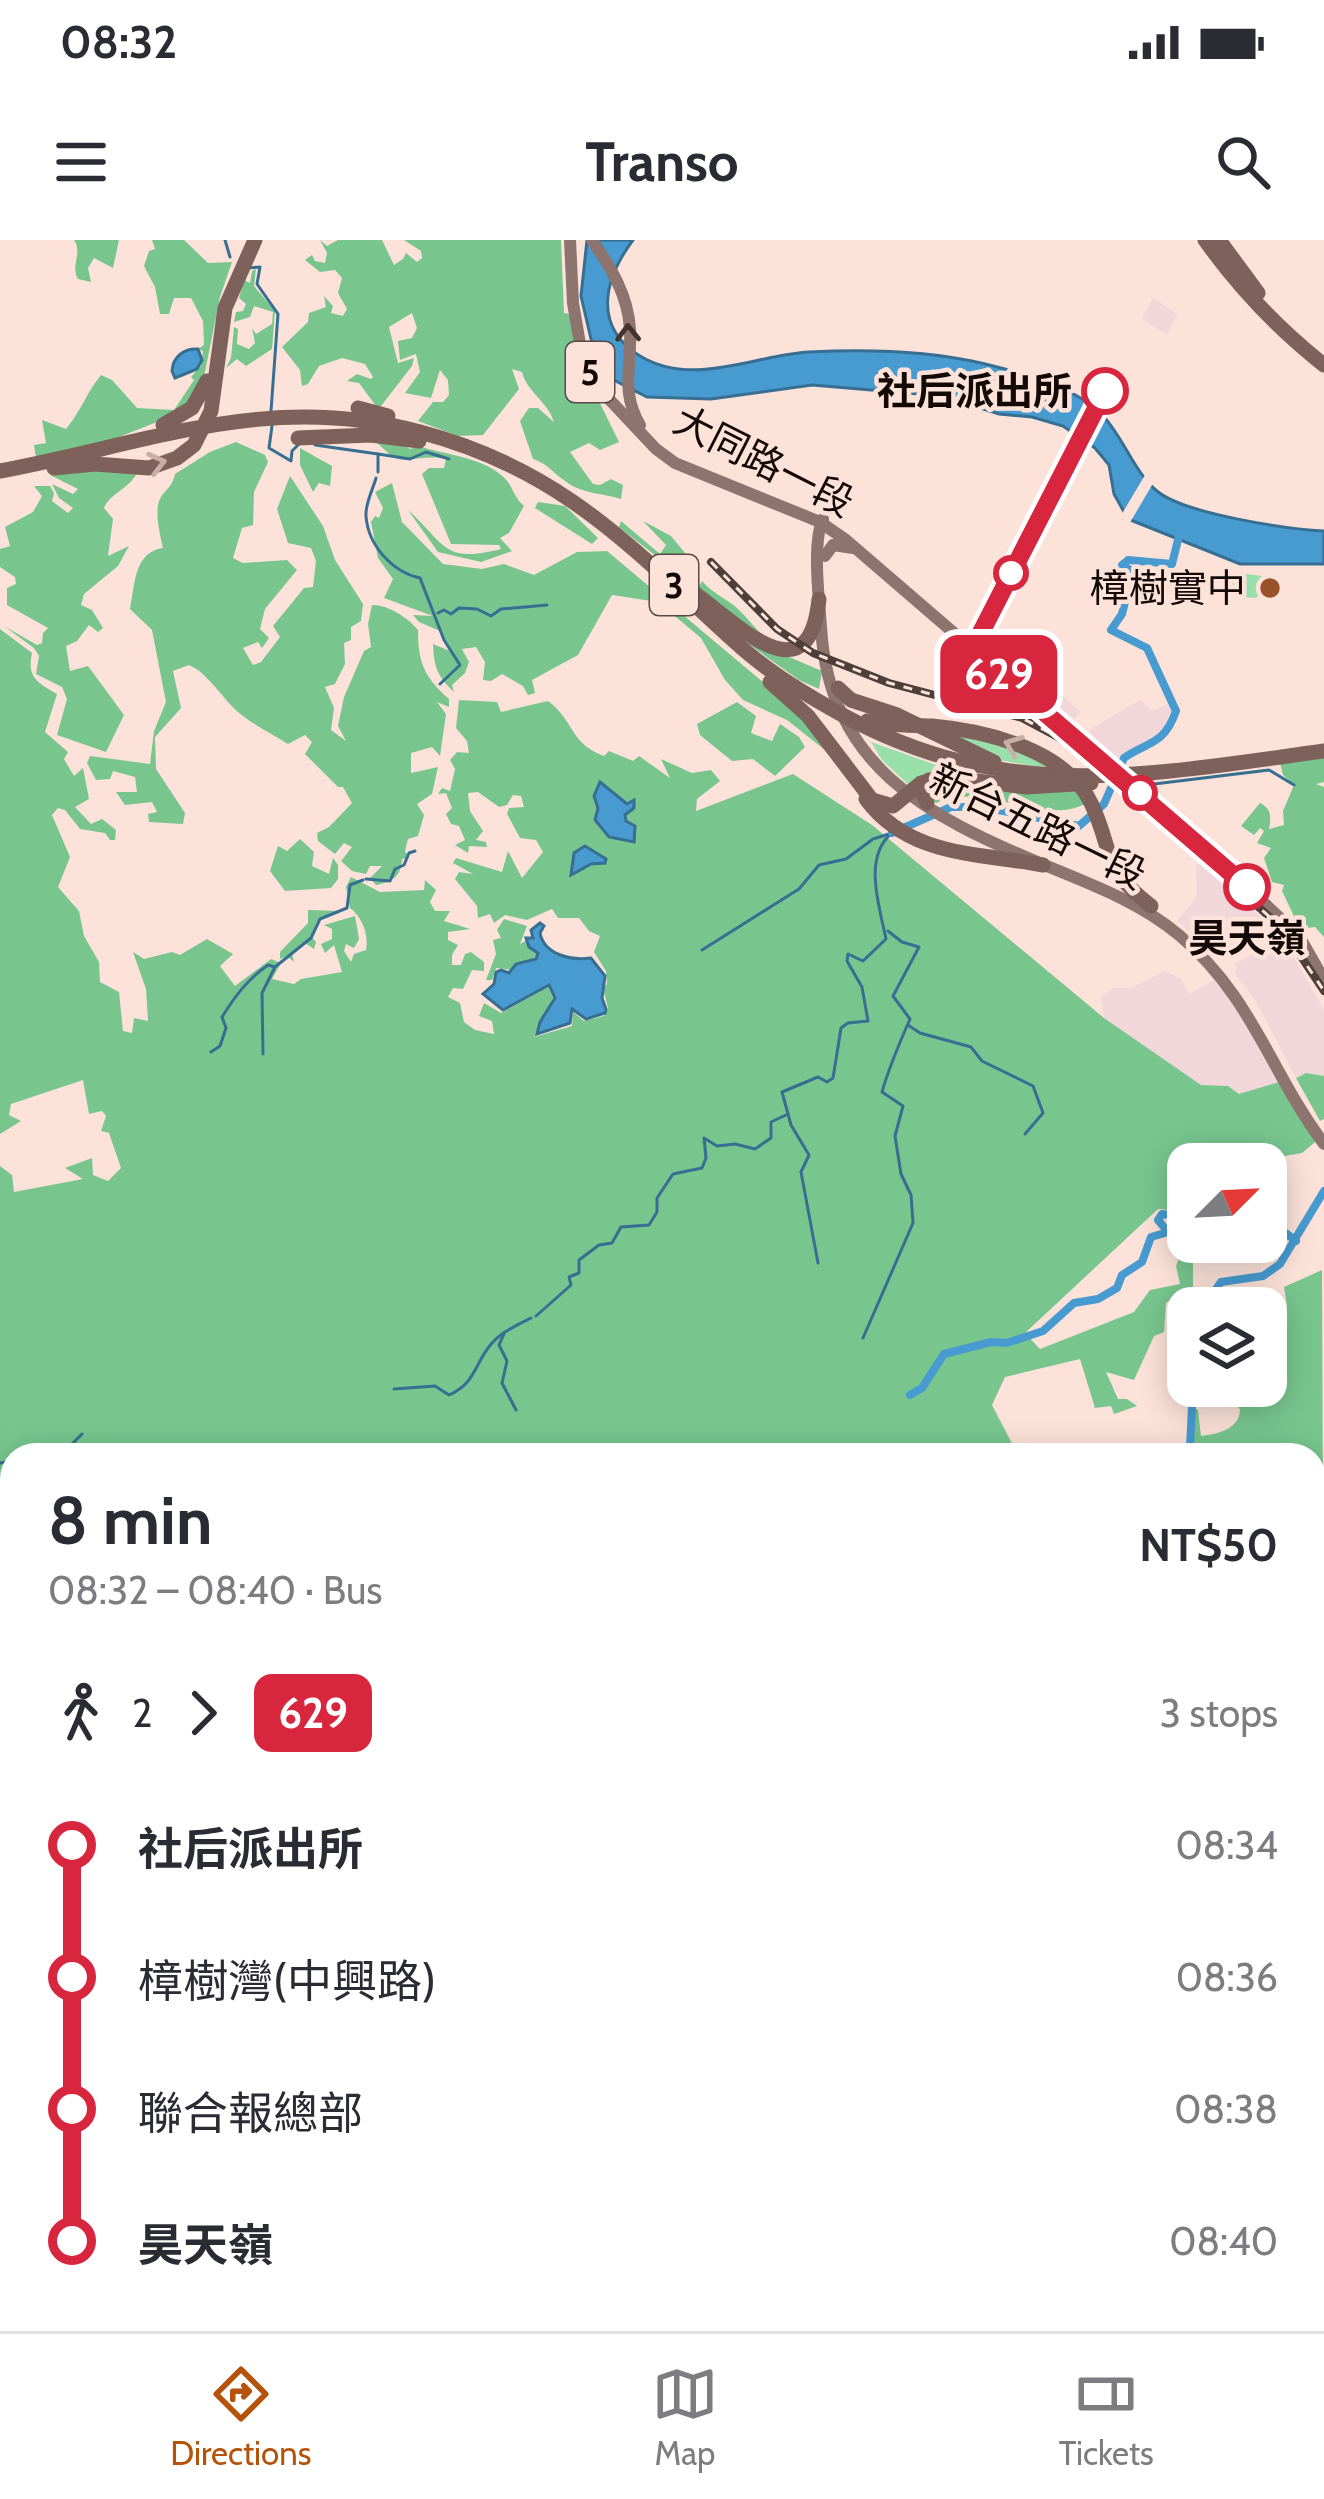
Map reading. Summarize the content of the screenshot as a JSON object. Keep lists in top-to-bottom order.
{
  "streets": {
    "highway": ["3"],
    "main road": ["5", "大同路一段", "新台五路一段"]
  },
  "crossings": [
    ["大同路一段", "新台五路一段"],
    ["3", "新台五路一段"]
  ],
  "places": ["社后派出所", "樟樹實中", "昊天嶺"],
  "lines": ["bus line 629"],
  "north": "top right",
  "page": {
    "status": "08:32",
    "header": "Transo",
    "on_map": "629",
    "heading": ["8 min", "08:32 – 08:40 · Bus", "NT$50"],
    "legs": ["2", "629", "3 stops"],
    "list": [
      {
        "name": "社后派出所",
        "value": "08:34"
      },
      {
        "name": "樟樹灣(中興路)",
        "value": "08:36"
      },
      {
        "name": "聯合報總部",
        "value": "08:38"
      },
      {
        "name": "昊天嶺",
        "value": "08:40"
      }
    ],
    "tabs": ["Directions", "Map", "Tickets"]
  }
}
